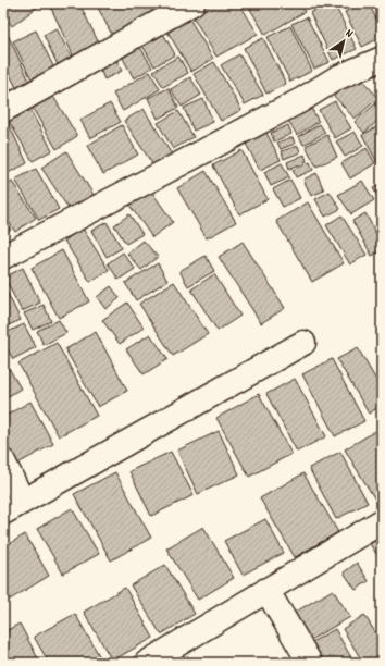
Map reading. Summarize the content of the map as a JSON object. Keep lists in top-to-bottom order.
{
  "north": "top right"
}
